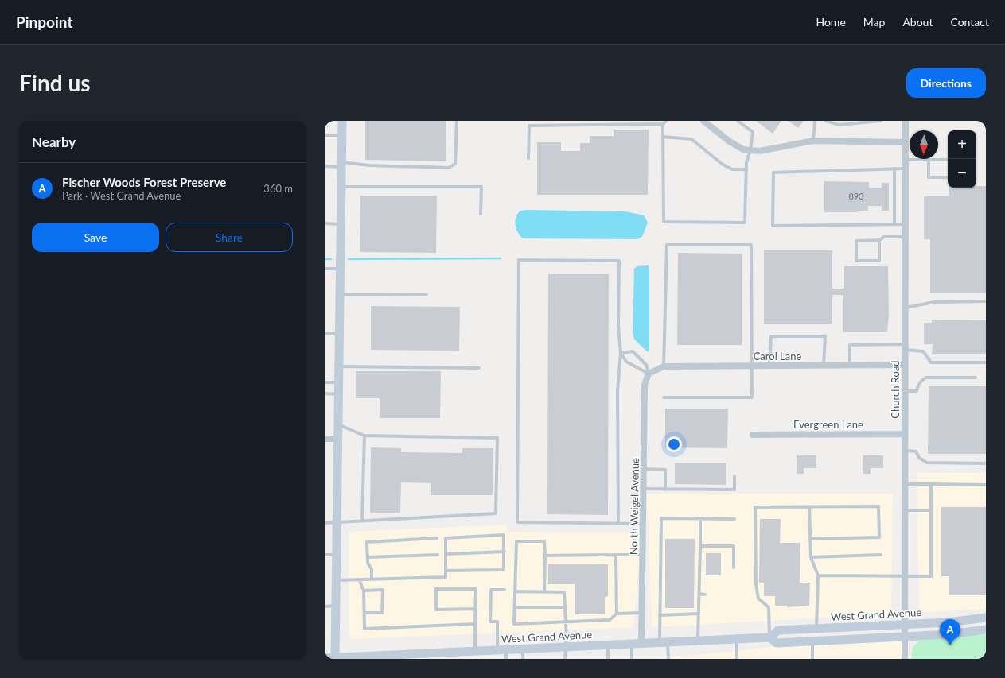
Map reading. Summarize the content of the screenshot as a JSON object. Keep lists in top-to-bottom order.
{
  "streets": {
    "main road": ["West Grand Avenue"],
    "street": [
      "Carol Lane",
      "Church Road",
      "Evergreen Lane",
      "North Weigel Avenue"
    ]
  },
  "crossings": [
    ["Carol Lane", "Church Road"],
    ["Carol Lane", "North Weigel Avenue"],
    ["Church Road", "Evergreen Lane"],
    ["Church Road", "West Grand Avenue"],
    ["North Weigel Avenue", "West Grand Avenue"]
  ],
  "house_numbers": ["893"],
  "north": "bottom",
  "page": {
    "header": "Pinpoint",
    "nav": [
      "Home",
      "Map",
      "About",
      "Contact"
    ],
    "buttons": [
      "Directions",
      ["Save", "Share"]
    ],
    "title": "Find us",
    "heading": "Nearby",
    "map_buttons": ["+", "−"],
    "list": [
      {
        "mark": "A",
        "name": "Fischer Woods Forest Preserve",
        "note": "Park · West Grand Avenue",
        "value": "360 m"
      }
    ],
    "pins": "A"
  }
}
